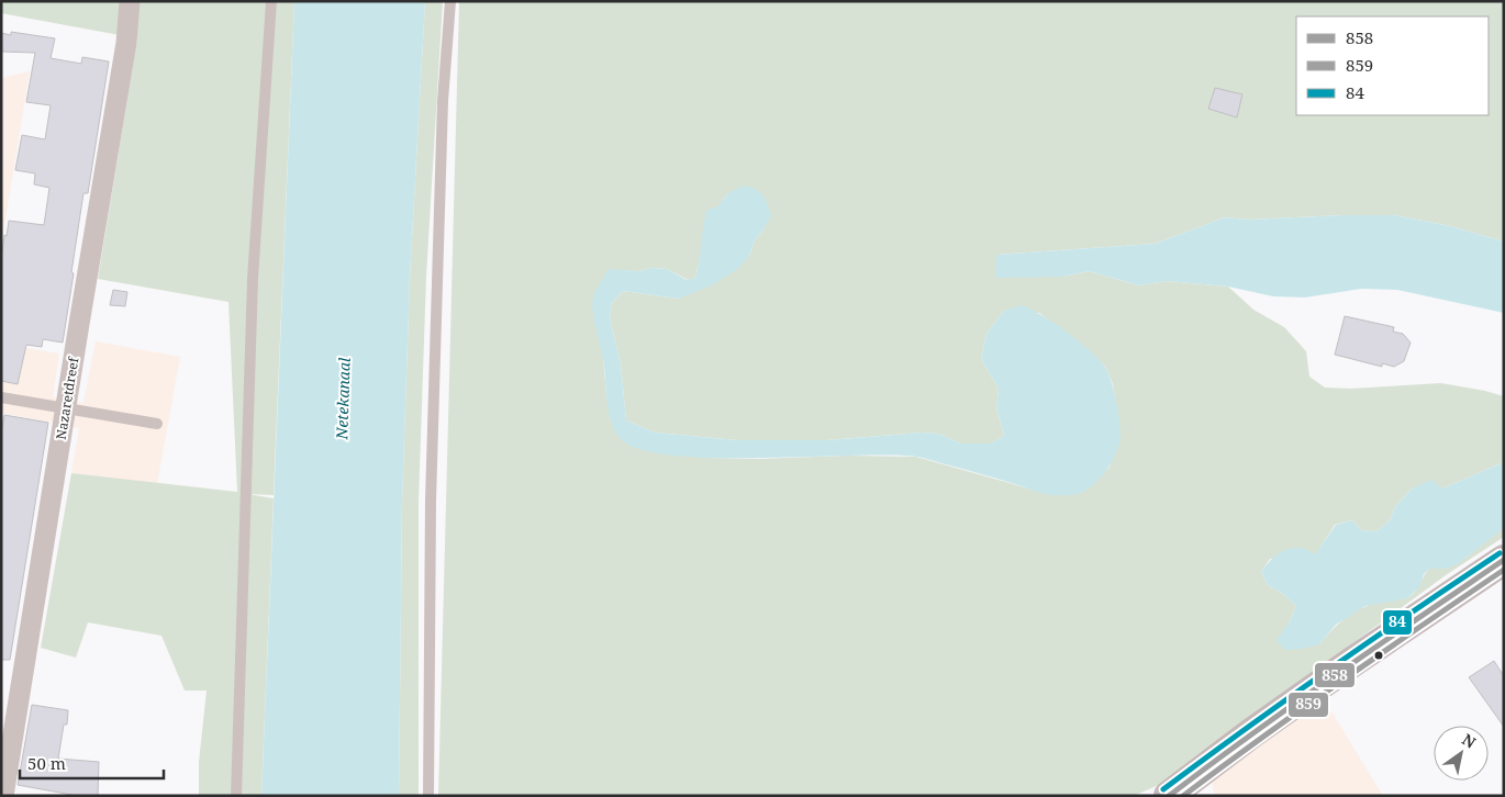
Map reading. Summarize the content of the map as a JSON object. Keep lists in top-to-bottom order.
{
  "streets": {
    "street": ["Nazaretdreef"]
  },
  "water": ["Netekanaal"],
  "lines": ["transit line 84", "transit line 858", "transit line 859"],
  "legend": ["858", "859", "84"],
  "scale_bar": "50 m",
  "north": "top right"
}
